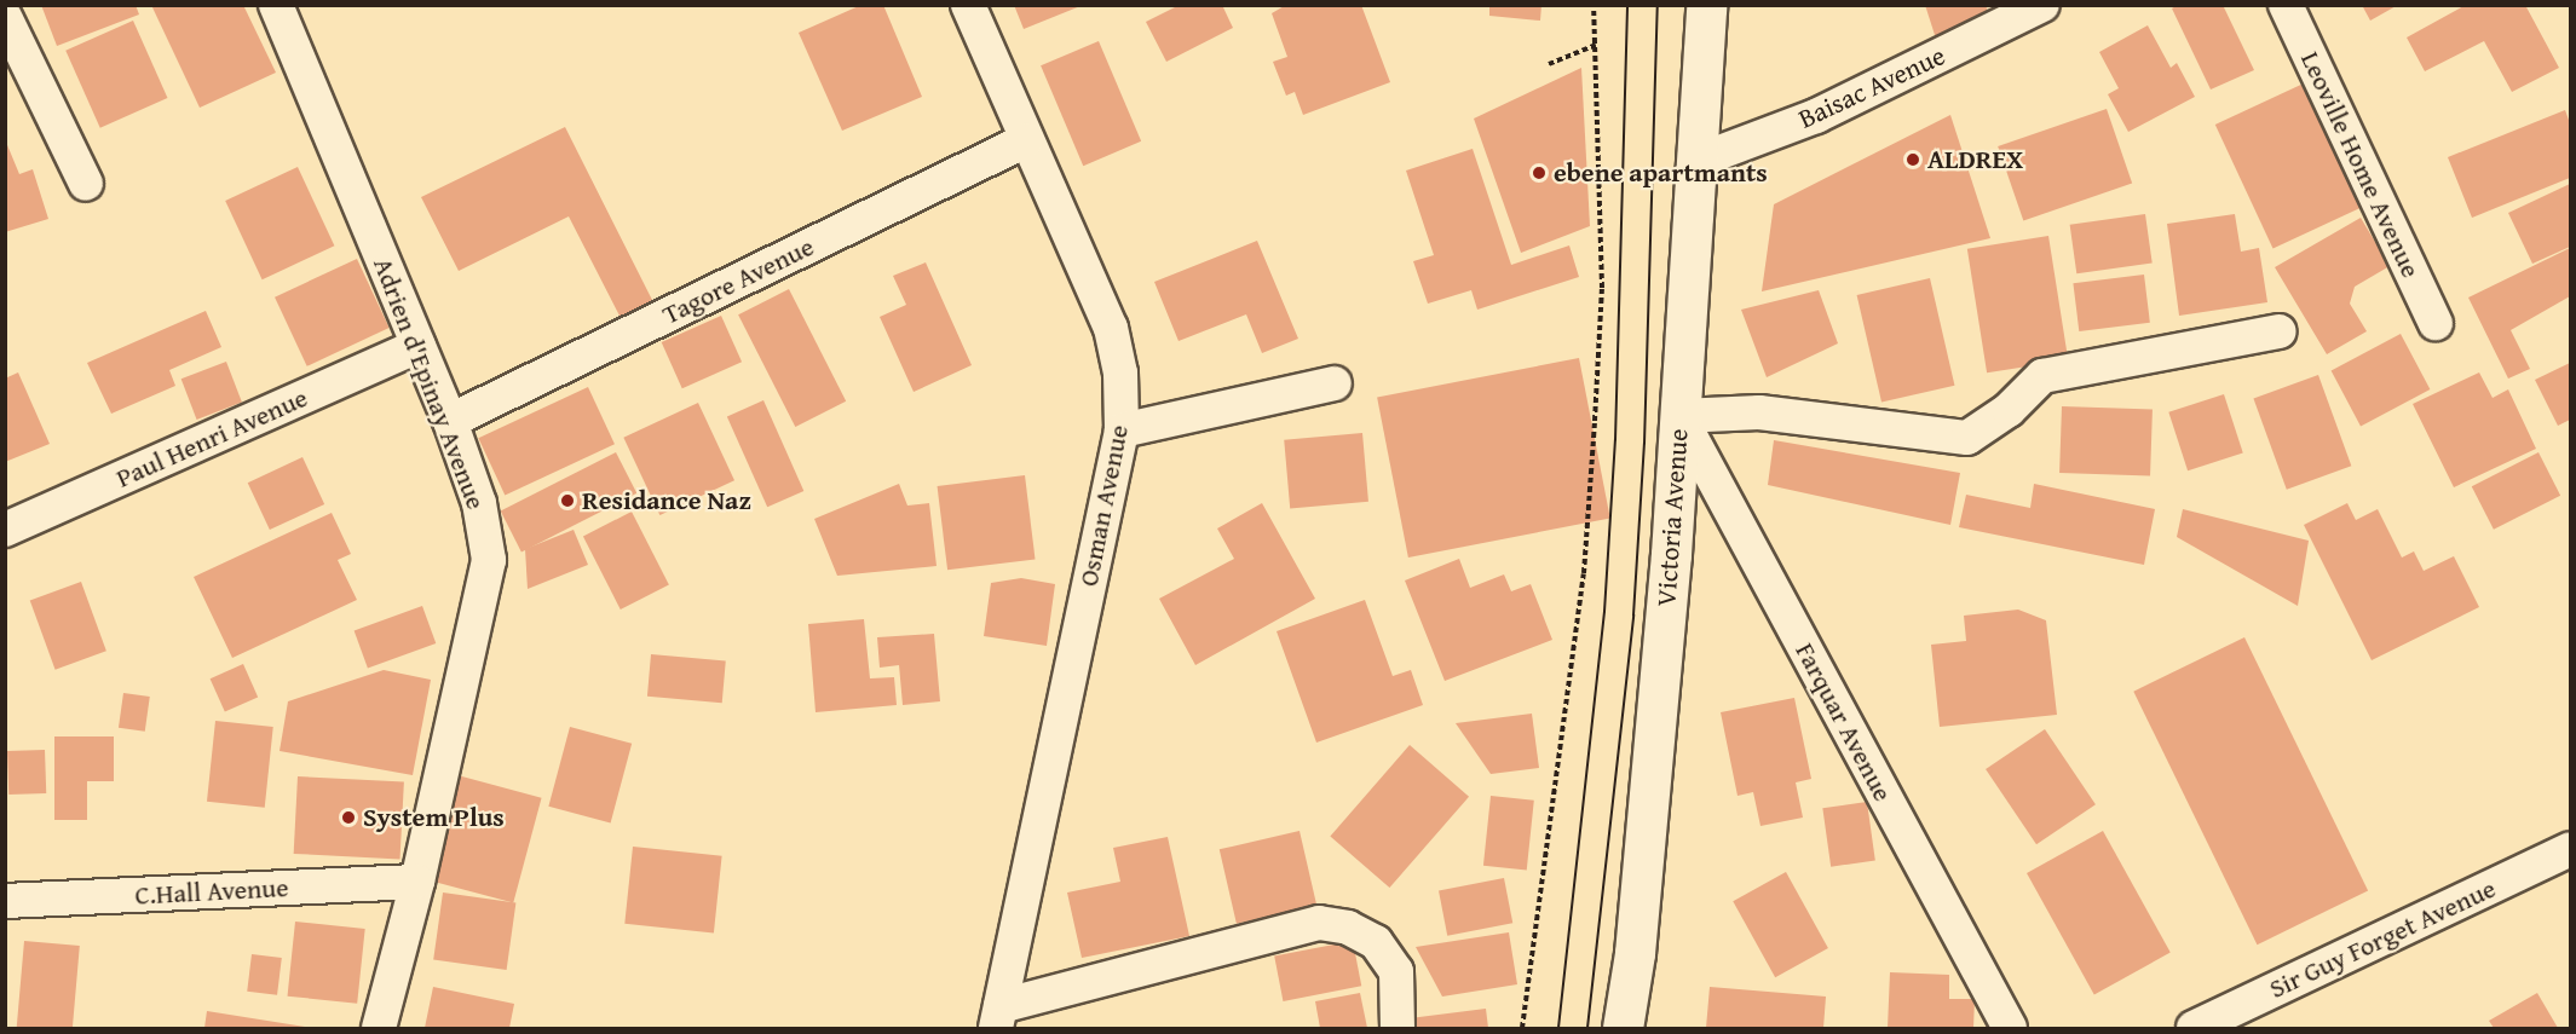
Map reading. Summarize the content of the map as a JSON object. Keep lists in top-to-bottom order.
{
  "streets": {
    "main road": ["Victoria Avenue"],
    "street": [
      "Baisac Avenue",
      "Leoville Home Avenue",
      "Tagore Avenue",
      "Adrien d'Epinay Avenue",
      "Paul Henri Avenue",
      "Osman Avenue",
      "Farquar Avenue",
      "C.Hall Avenue",
      "Sir Guy Forget Avenue"
    ]
  },
  "crossings": [
    ["Baisac Avenue", "Victoria Avenue"],
    ["Tagore Avenue", "Adrien d'Epinay Avenue"],
    ["Tagore Avenue", "Osman Avenue"],
    ["Adrien d'Epinay Avenue", "Paul Henri Avenue"],
    ["Adrien d'Epinay Avenue", "C.Hall Avenue"],
    ["Victoria Avenue", "Farquar Avenue"]
  ],
  "places": [
    "ALDREX",
    "ebene apartmants",
    "Residance Naz",
    "System Plus"
  ]
}
